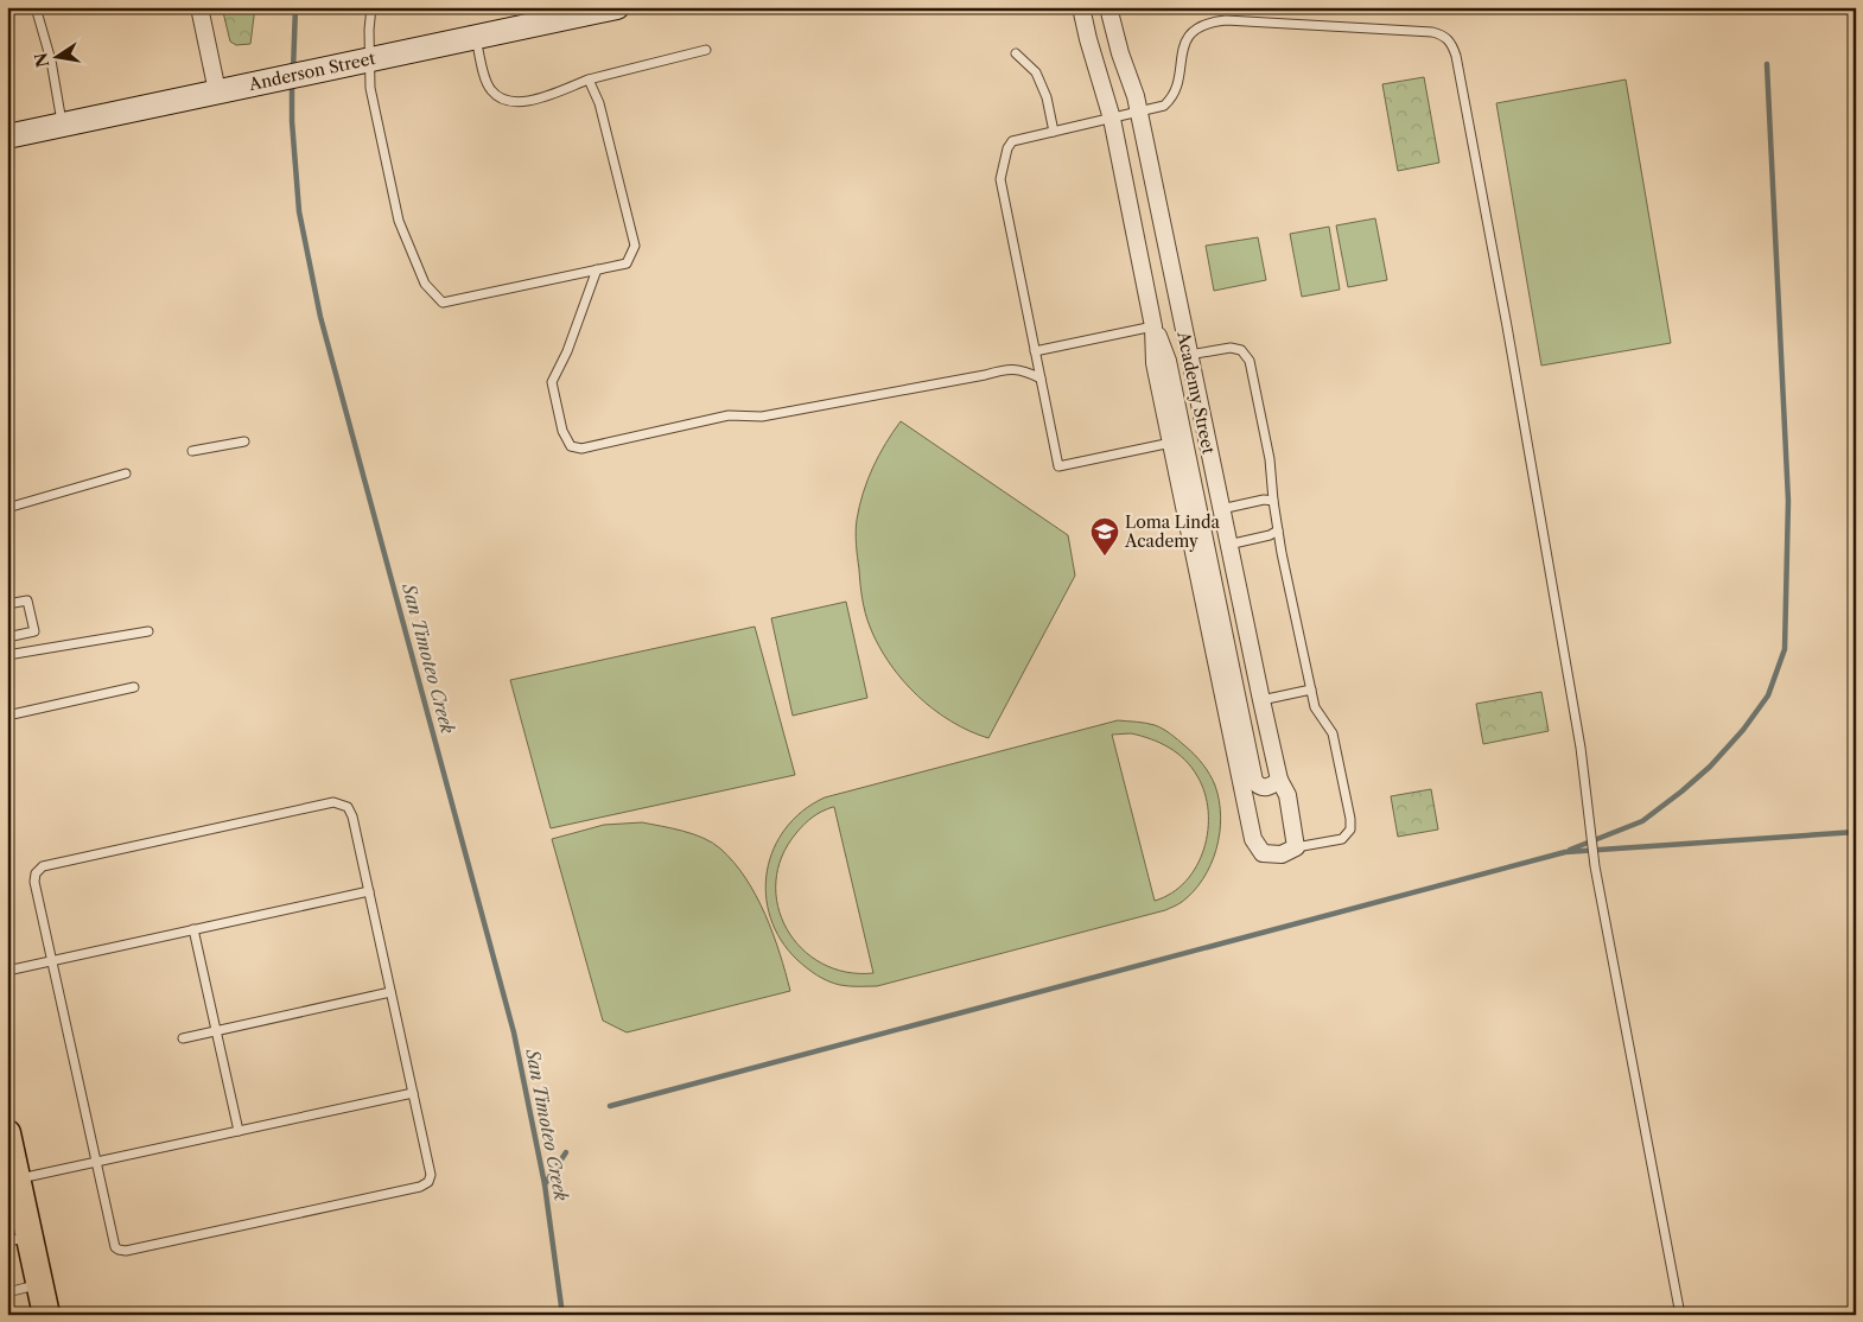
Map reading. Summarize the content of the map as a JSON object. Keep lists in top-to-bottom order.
{
  "streets": {
    "main road": ["Anderson Street"],
    "street": ["Academy Street"]
  },
  "water": ["San Timoteo Creek"],
  "places": {
    "school or university": ["Loma Linda Academy"]
  },
  "north": "left"
}
